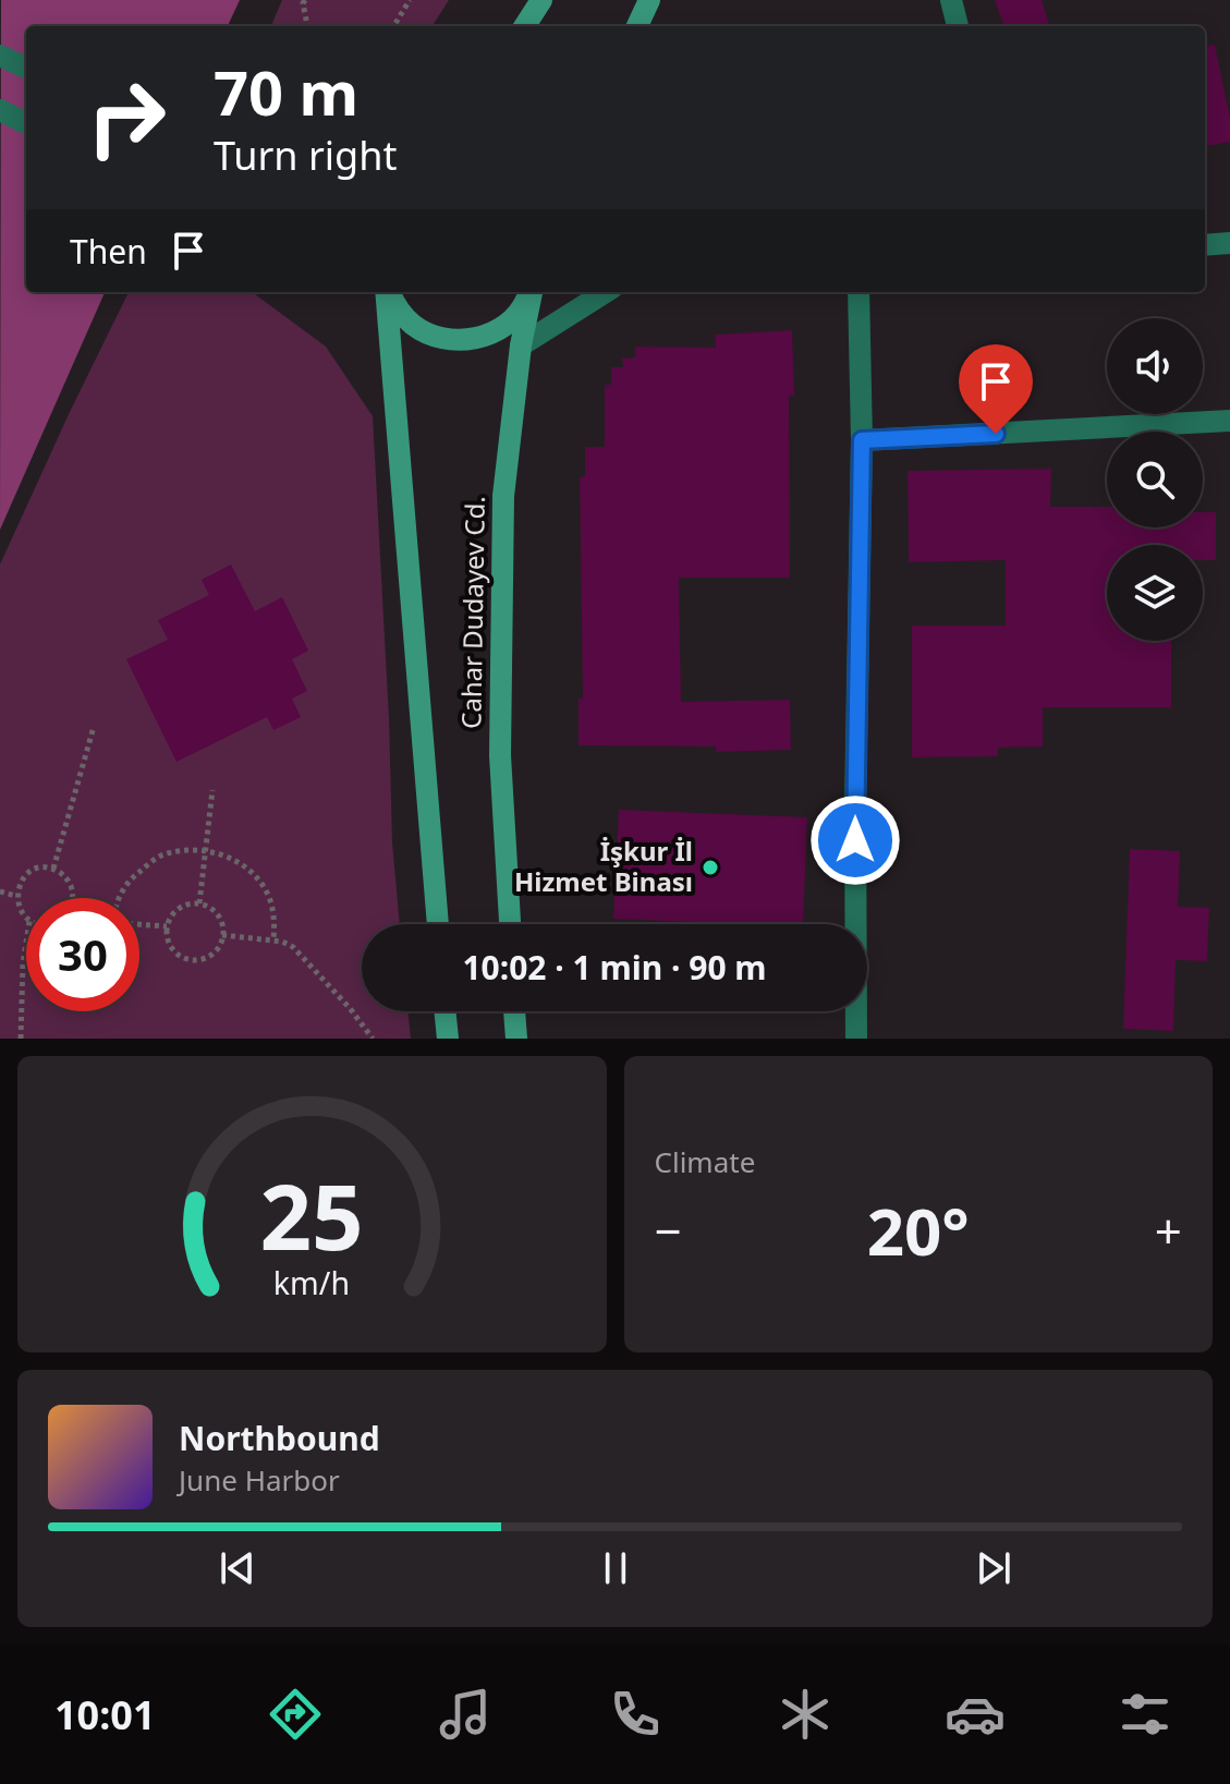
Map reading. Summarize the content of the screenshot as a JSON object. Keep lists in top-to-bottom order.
{
  "streets": {
    "main road": ["Cahar Dudayev Cd."]
  },
  "places": ["İşkur İl Hizmet Binası"],
  "page": {
    "turn": ["70 m", "Turn right"],
    "then": "Then",
    "limit": "30",
    "trip": "10:02 · 1 min · 90 m",
    "tile": "Climate",
    "heat": ["−", "20°", "+"],
    "song": ["Northbound", "June Harbor"],
    "tabs": "10:01",
    "gauge": ["25", "km/h"]
  }
}
